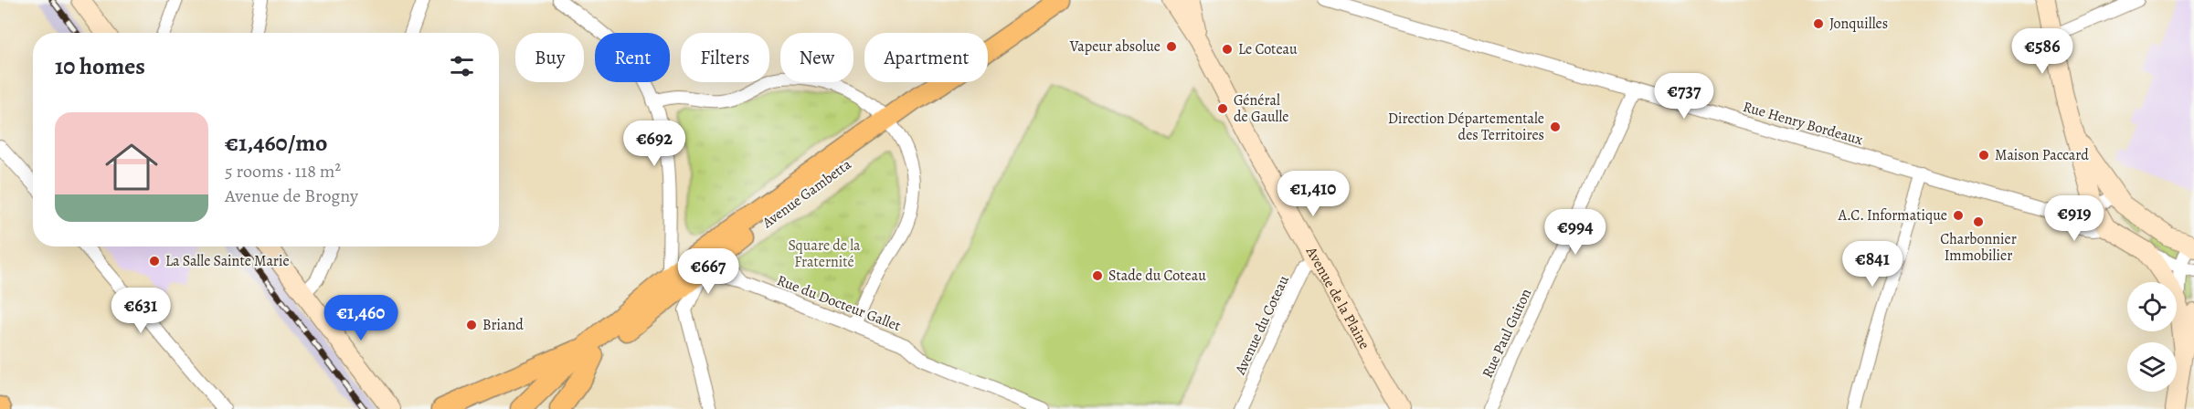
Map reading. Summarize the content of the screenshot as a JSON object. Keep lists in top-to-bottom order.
{
  "streets": {
    "main road": ["Avenue Gambetta", "Avenue de la Plaine"],
    "street": [
      "Rue Henry Bordeaux",
      "Rue du Docteur Gallet",
      "Avenue du Coteau",
      "Rue Paul Guiton"
    ]
  },
  "crossings": [
    ["Rue Henry Bordeaux", "Rue Paul Guiton"],
    ["Avenue Gambetta", "Rue du Docteur Gallet"],
    ["Avenue de la Plaine", "Avenue du Coteau"]
  ],
  "parks": ["Square de la Fraternité"],
  "places": [
    "Jonquilles",
    "Vapeur absolue",
    "Le Coteau",
    "Général de Gaulle",
    "Direction Départementale des Territoires",
    "Maison Paccard",
    "A.C. Informatique",
    "Charbonnier Immobilier",
    "La Salle Sainte Marie",
    "Stade du Coteau",
    "Briand"
  ],
  "page": {
    "price": [
      "€586",
      "€737",
      "€692",
      "€1,410",
      "€919",
      "€994",
      "€841",
      "€667",
      "€631",
      "€1,460"
    ],
    "chip": [
      "Buy",
      "Rent",
      "Filters",
      "New",
      "Apartment"
    ],
    "heading": "10 homes",
    "list": [
      {
        "name": "€1,460/mo",
        "note": "5 rooms · 118 m² · Avenue de Brogny"
      }
    ]
  }
}
